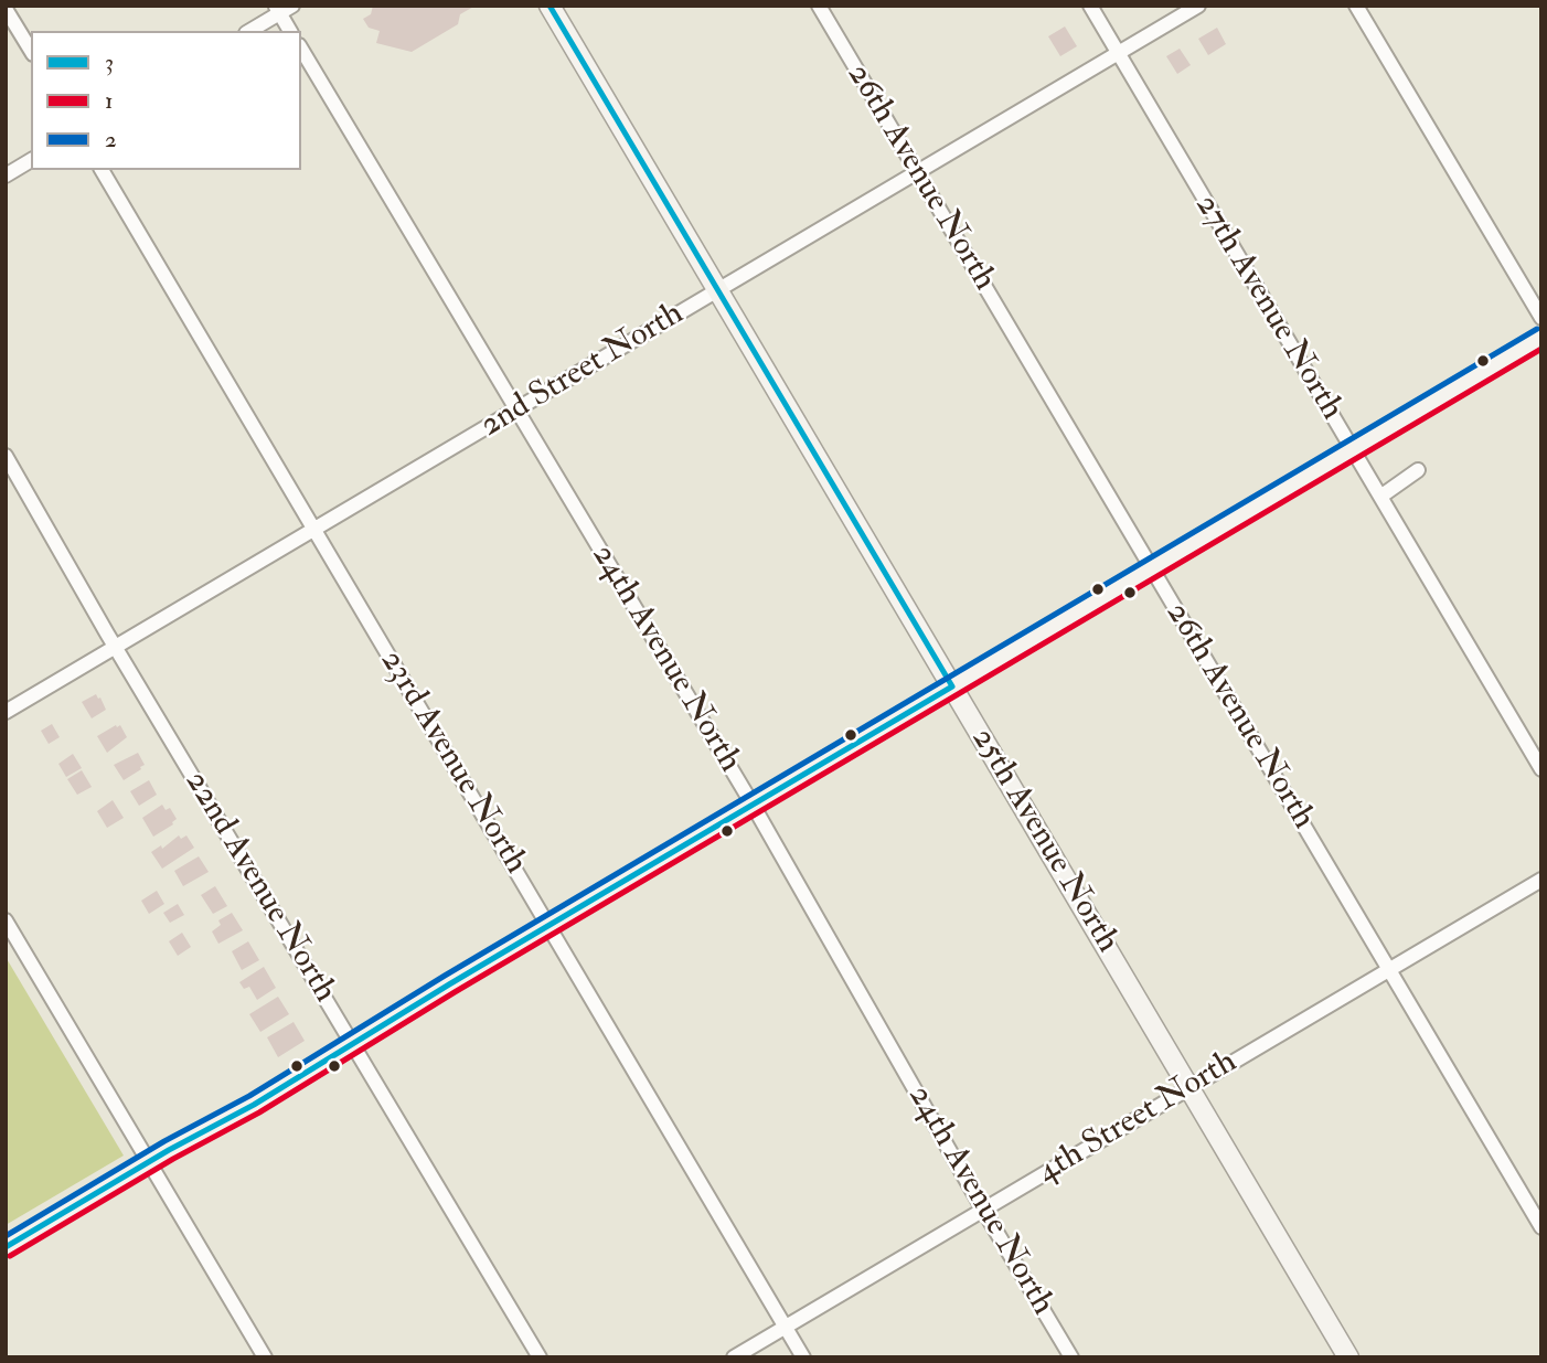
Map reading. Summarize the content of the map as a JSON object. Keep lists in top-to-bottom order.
{
  "streets": {
    "main road": ["25th Avenue North"],
    "street": [
      "26th Avenue North",
      "27th Avenue North",
      "2nd Street North",
      "24th Avenue North",
      "23rd Avenue North",
      "22nd Avenue North",
      "4th Street North"
    ]
  },
  "crossings": [
    ["26th Avenue North", "2nd Street North"],
    ["26th Avenue North", "4th Street North"],
    ["27th Avenue North", "2nd Street North"],
    ["2nd Street North", "24th Avenue North"],
    ["2nd Street North", "23rd Avenue North"],
    ["2nd Street North", "25th Avenue North"],
    ["2nd Street North", "22nd Avenue North"],
    ["24th Avenue North", "4th Street North"],
    ["23rd Avenue North", "4th Street North"],
    ["25th Avenue North", "4th Street North"]
  ],
  "lines": ["transit line 3", "transit line 2", "transit line 1"],
  "legend": ["3", "1", "2"]
}
